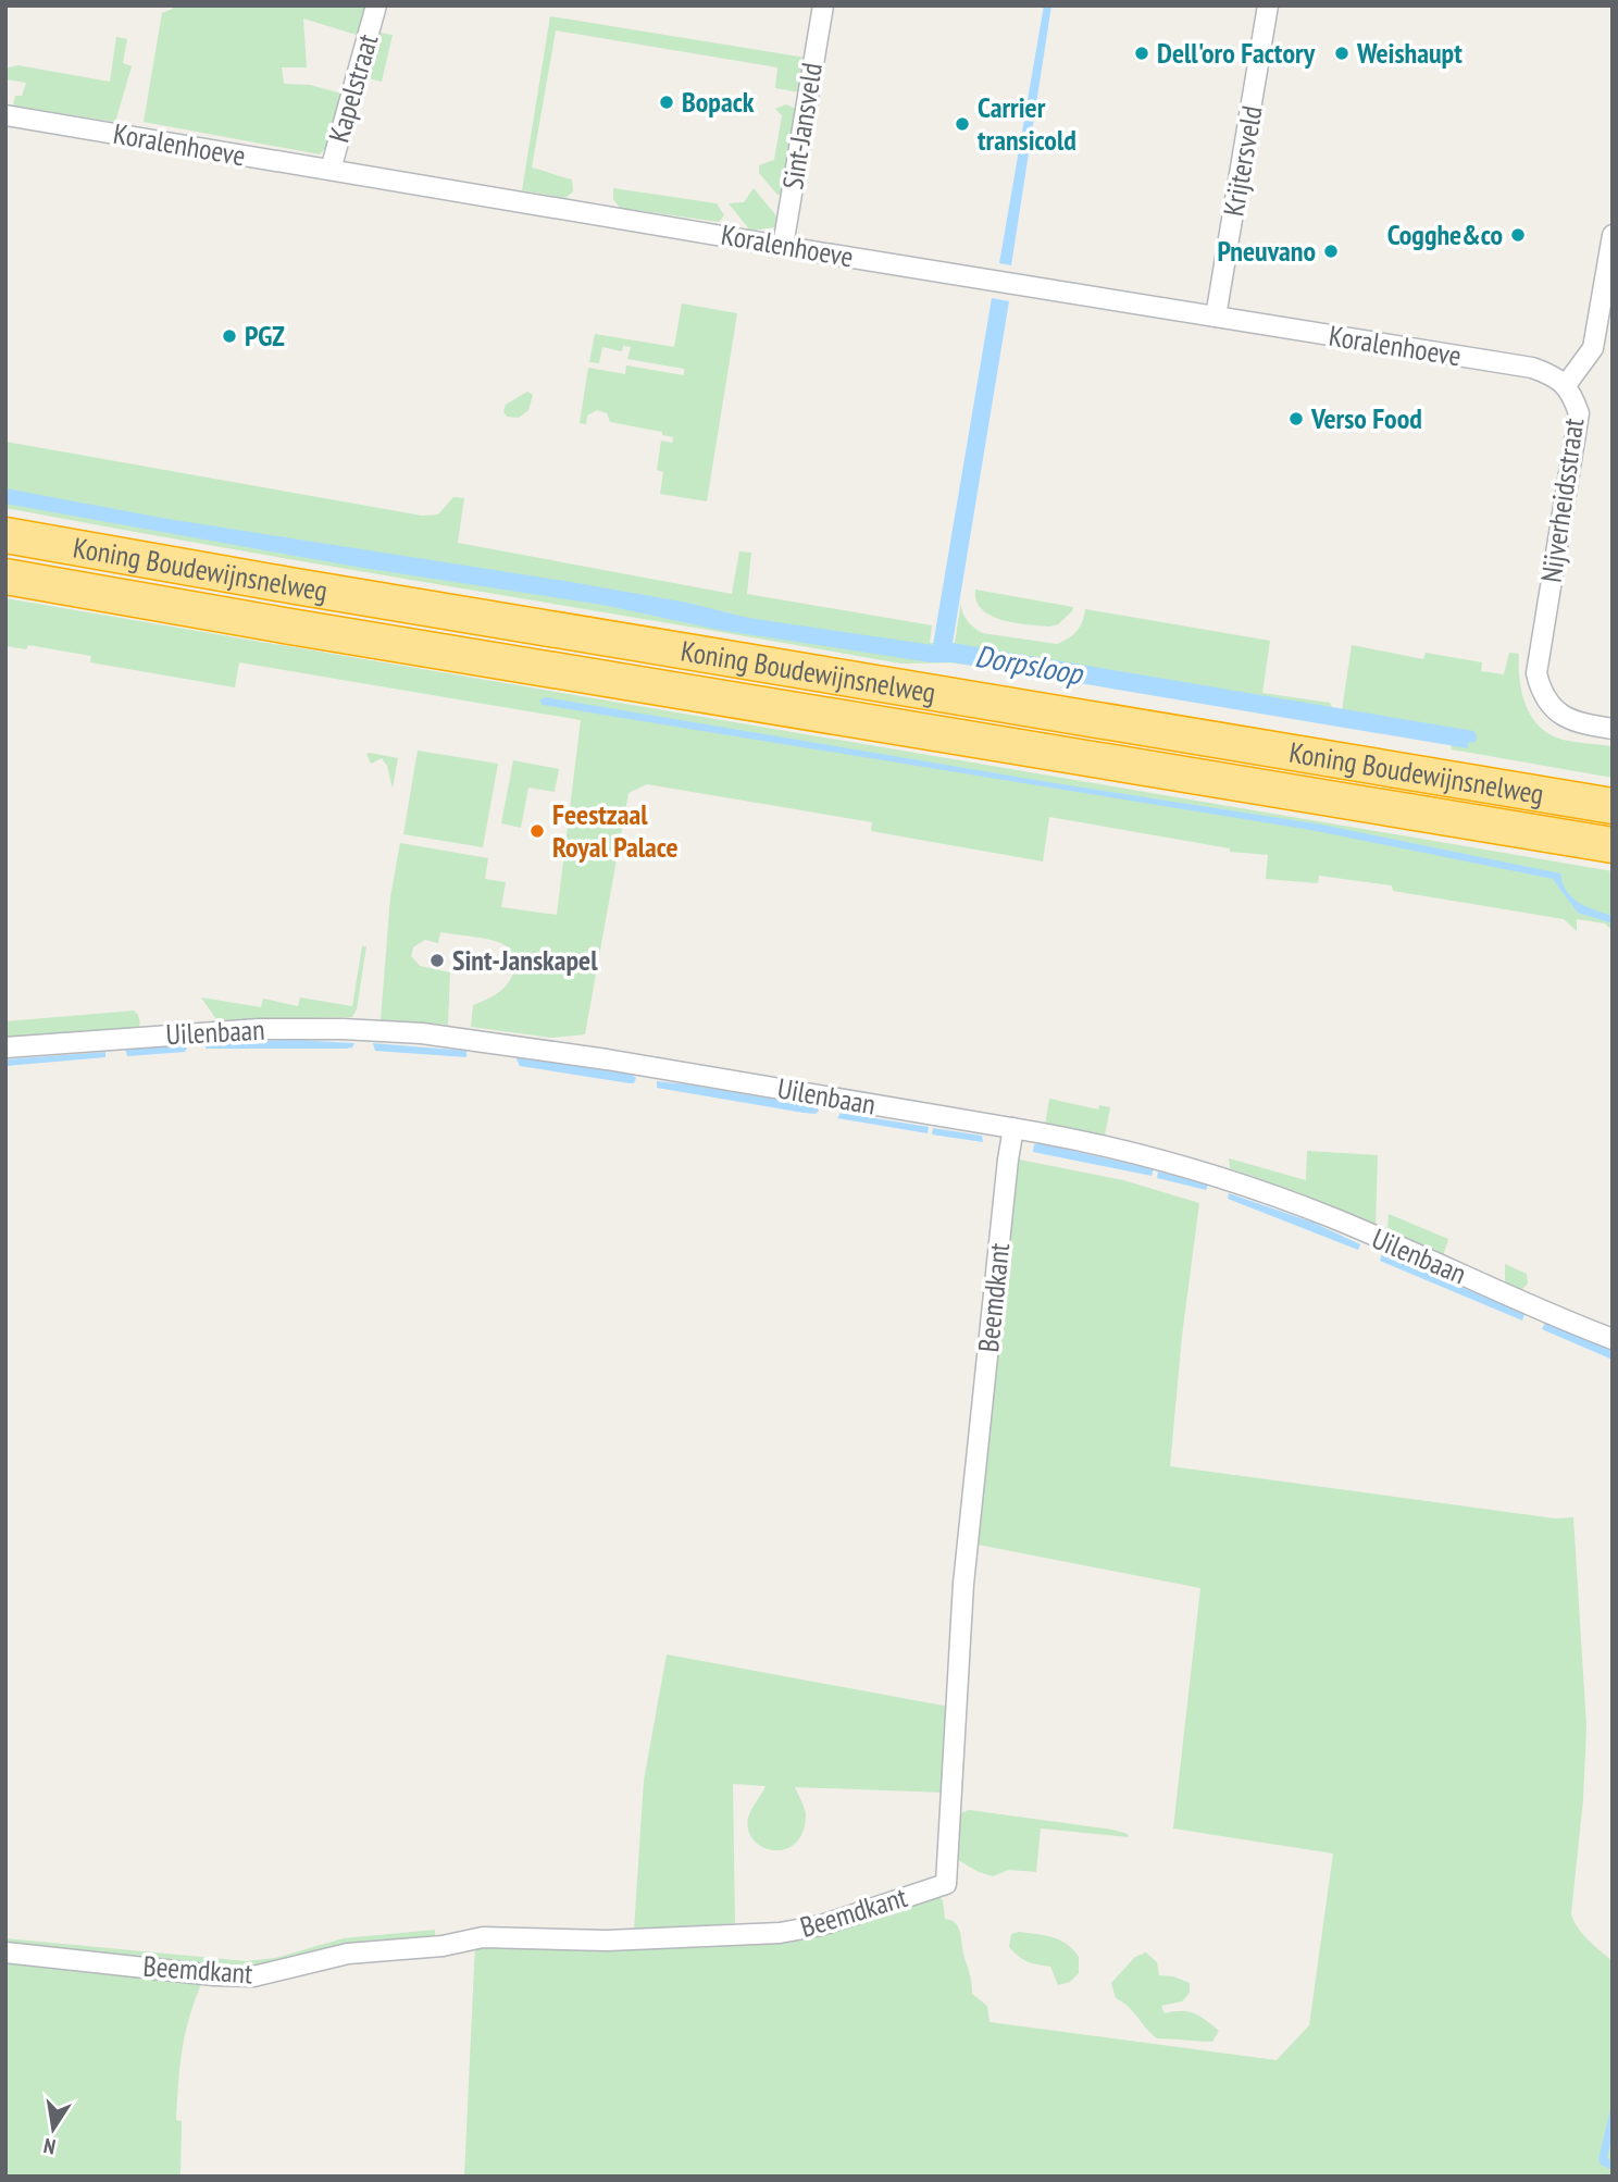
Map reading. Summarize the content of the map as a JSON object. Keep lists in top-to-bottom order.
{
  "streets": {
    "highway": ["Koning Boudewijnsnelweg"],
    "street": [
      "Kapelstraat",
      "Sint-Jansveld",
      "Koralenhoeve",
      "Krijtersveld",
      "Nijverheidsstraat",
      "Uilenbaan",
      "Beemdkant"
    ]
  },
  "crossings": [
    ["Kapelstraat", "Koralenhoeve"],
    ["Sint-Jansveld", "Koralenhoeve"],
    ["Koralenhoeve", "Krijtersveld"],
    ["Koralenhoeve", "Nijverheidsstraat"],
    ["Uilenbaan", "Beemdkant"]
  ],
  "water": ["Dorpsloop"],
  "places": [
    "Dell'oro Factory",
    "Weishaupt",
    "Bopack",
    "Carrier transicold",
    "Cogghe&co",
    "Pneuvano",
    "PGZ",
    "Verso Food",
    "Feestzaal Royal Palace",
    "Sint-Janskapel"
  ],
  "north": "bottom"
}
